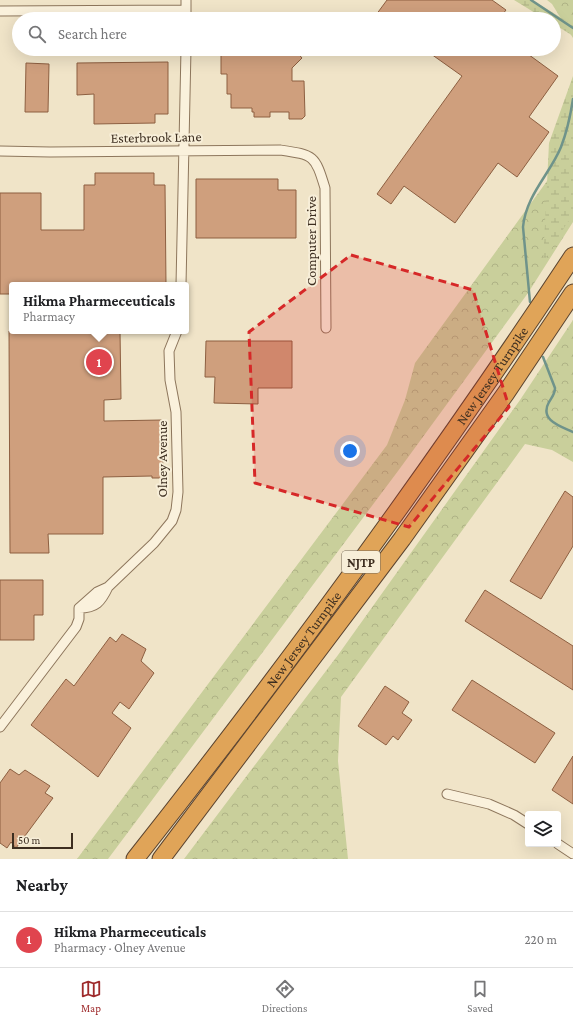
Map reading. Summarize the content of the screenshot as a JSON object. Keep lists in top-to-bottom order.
{
  "streets": {
    "highway": ["New Jersey Turnpike", "NJTP"],
    "street": ["Esterbrook Lane", "Computer Drive", "Olney Avenue"]
  },
  "crossings": [
    ["Esterbrook Lane", "Computer Drive"]
  ],
  "scale_bar": "50 m",
  "page": {
    "search": "Search here",
    "popup": ["Hikma Pharmeceuticals", "Pharmacy"],
    "pins": "1",
    "scale": "50 m",
    "heading": "Nearby",
    "list": [
      {
        "mark": "1",
        "name": "Hikma Pharmeceuticals",
        "note": "Pharmacy · Olney Avenue",
        "value": "220 m"
      }
    ],
    "nav": ["Map", "Directions", "Saved"]
  }
}
